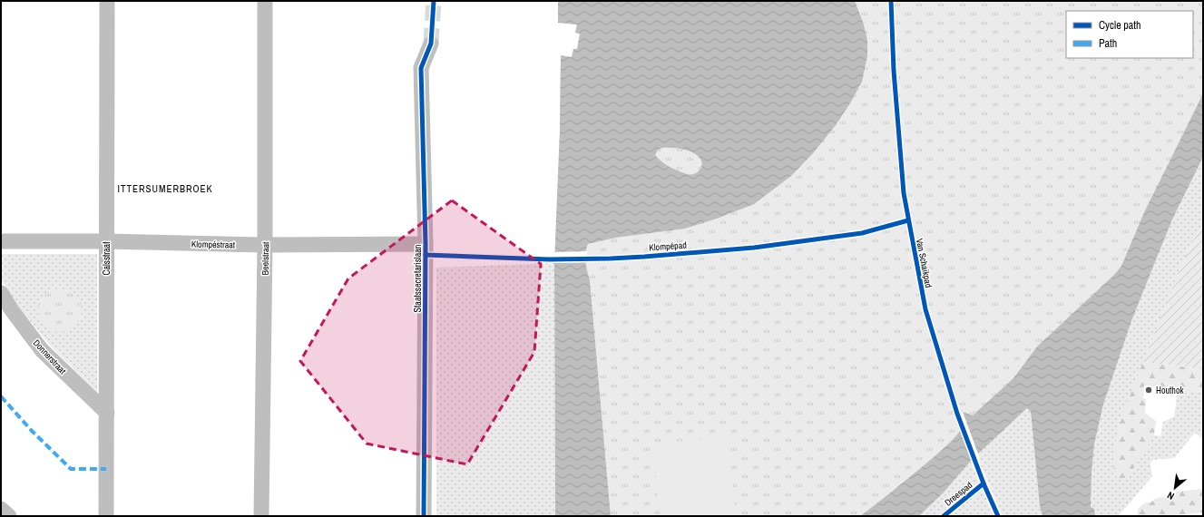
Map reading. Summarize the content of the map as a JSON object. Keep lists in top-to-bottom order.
{
  "streets": {
    "street": [
      "Klompéstraat",
      "Calsstraat",
      "Beelstraat",
      "Staatssecretarislaan",
      "Donnerstraat"
    ],
    "cycle path": ["Klompépad", "Van Schaikpad", "Dreespad"]
  },
  "crossings": [
    ["Klompéstraat", "Calsstraat"],
    ["Klompéstraat", "Beelstraat"],
    ["Klompéstraat", "Staatssecretarislaan"],
    ["Calsstraat", "Donnerstraat"]
  ],
  "districts": ["ITTERSUMERBROEK"],
  "places": ["Houthok"],
  "legend": ["Cycle path", "Path"],
  "north": "bottom left"
}
